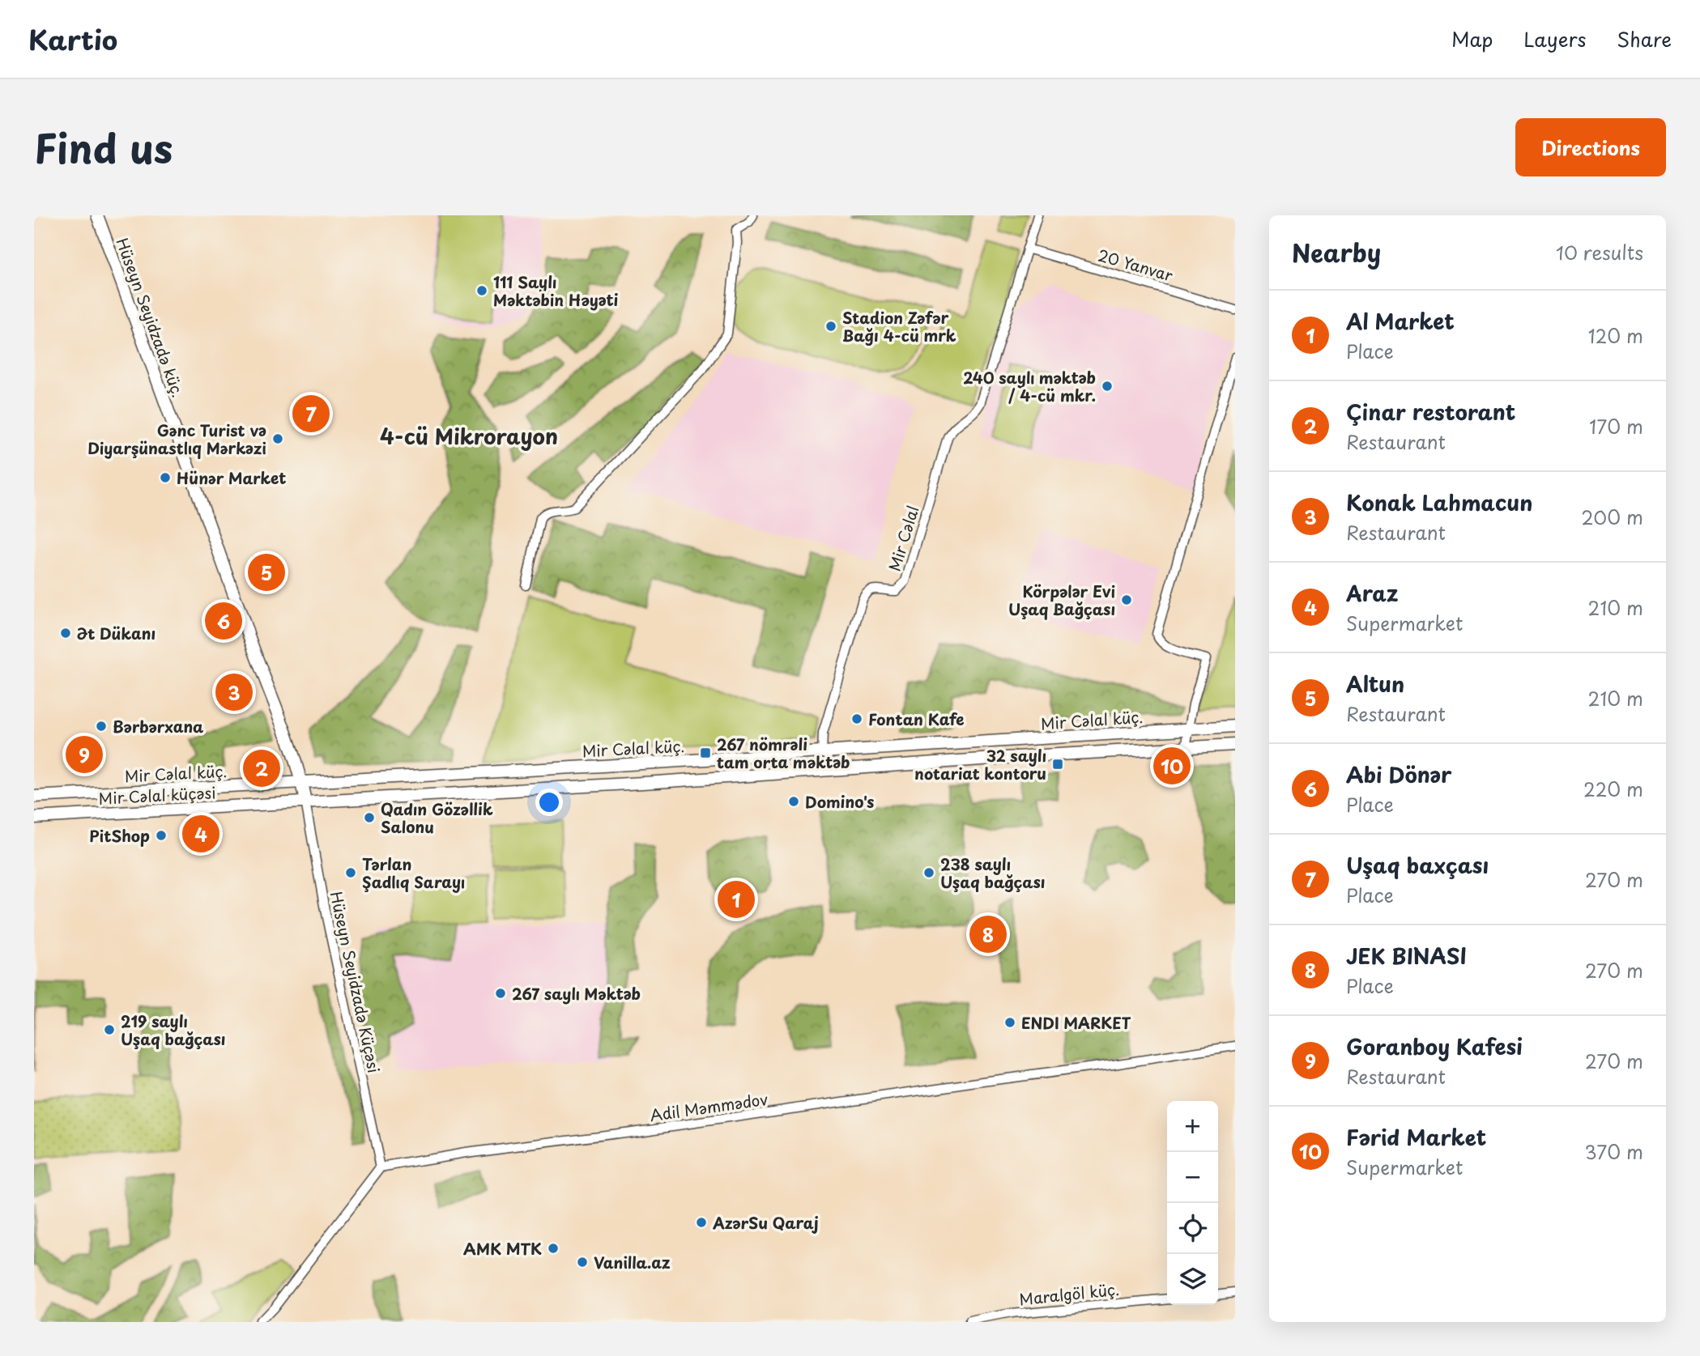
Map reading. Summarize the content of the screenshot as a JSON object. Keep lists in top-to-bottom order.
{
  "streets": {
    "street": [
      "20 Yanvar",
      "Hüseyn Seyidzadə küç.",
      "Mir Cəlal",
      "Mir Cəlal küç.",
      "Mir Cəlal küçəsi",
      "Hüseyn Seyidzadə Küçəsi",
      "Adil Məmmədov",
      "Maralgöl küç."
    ]
  },
  "crossings": [
    ["20 Yanvar", "Mir Cəlal"],
    ["Hüseyn Seyidzadə küç.", "Mir Cəlal küç."],
    ["Hüseyn Seyidzadə küç.", "Hüseyn Seyidzadə Küçəsi"],
    ["Mir Cəlal", "Mir Cəlal küç."],
    ["Mir Cəlal küç.", "Mir Cəlal küçəsi"],
    ["Mir Cəlal küç.", "Hüseyn Seyidzadə Küçəsi"],
    ["Hüseyn Seyidzadə Küçəsi", "Adil Məmmədov"]
  ],
  "districts": ["4-cü Mikrorayon"],
  "places": {
    "other": [
      "111 Saylı Məktəbin Həyəti",
      "Stadion Zəfər Bağı 4-cü mrk",
      "240 saylı məktəb / 4-cü mkr.",
      "Gənc Turist və Diyarşünastlıq Mərkəzi",
      "Hünər Market",
      "Körpələr Evi Uşaq Bağçası",
      "Ət Dükanı",
      "Fontan Kafe",
      "Bərbərxana",
      "Domino's",
      "Qadın Gözəllik Salonu",
      "PitShop",
      "Tərlan Şadlıq Sarayı",
      "238 saylı Uşaq bağçası",
      "267 saylı Məktəb",
      "ENDI MARKET",
      "219 saylı Uşaq bağçası",
      "AzərSu Qaraj",
      "AMK MTK",
      "Vanilla.az"
    ],
    "transit": ["267 nömrəli tam orta məktəb", "32 saylı notariat kontoru"]
  },
  "page": {
    "header": "Kartio",
    "nav": ["Map", "Layers", "Share"],
    "title": "Find us",
    "buttons": "Directions",
    "heading": ["Nearby", "10 results"],
    "list": [
      {
        "mark": "1",
        "name": "Al Market",
        "note": "Place",
        "value": "120 m"
      },
      {
        "mark": "2",
        "name": "Çinar restorant",
        "note": "Restaurant",
        "value": "170 m"
      },
      {
        "mark": "3",
        "name": "Konak Lahmacun",
        "note": "Restaurant",
        "value": "200 m"
      },
      {
        "mark": "4",
        "name": "Araz",
        "note": "Supermarket",
        "value": "210 m"
      },
      {
        "mark": "5",
        "name": "Altun",
        "note": "Restaurant",
        "value": "210 m"
      },
      {
        "mark": "6",
        "name": "Abi Dönər",
        "note": "Place",
        "value": "220 m"
      },
      {
        "mark": "7",
        "name": "Uşaq baxçası",
        "note": "Place",
        "value": "270 m"
      },
      {
        "mark": "8",
        "name": "JEK BINASI",
        "note": "Place",
        "value": "270 m"
      },
      {
        "mark": "9",
        "name": "Goranboy Kafesi",
        "note": "Restaurant",
        "value": "270 m"
      },
      {
        "mark": "10",
        "name": "Fərid Market",
        "note": "Supermarket",
        "value": "370 m"
      }
    ],
    "pins": [
      "7",
      "5",
      "6",
      "3",
      "9",
      "10",
      "2",
      "4",
      "1",
      "8"
    ],
    "map_buttons": ["+", "−"]
  }
}
